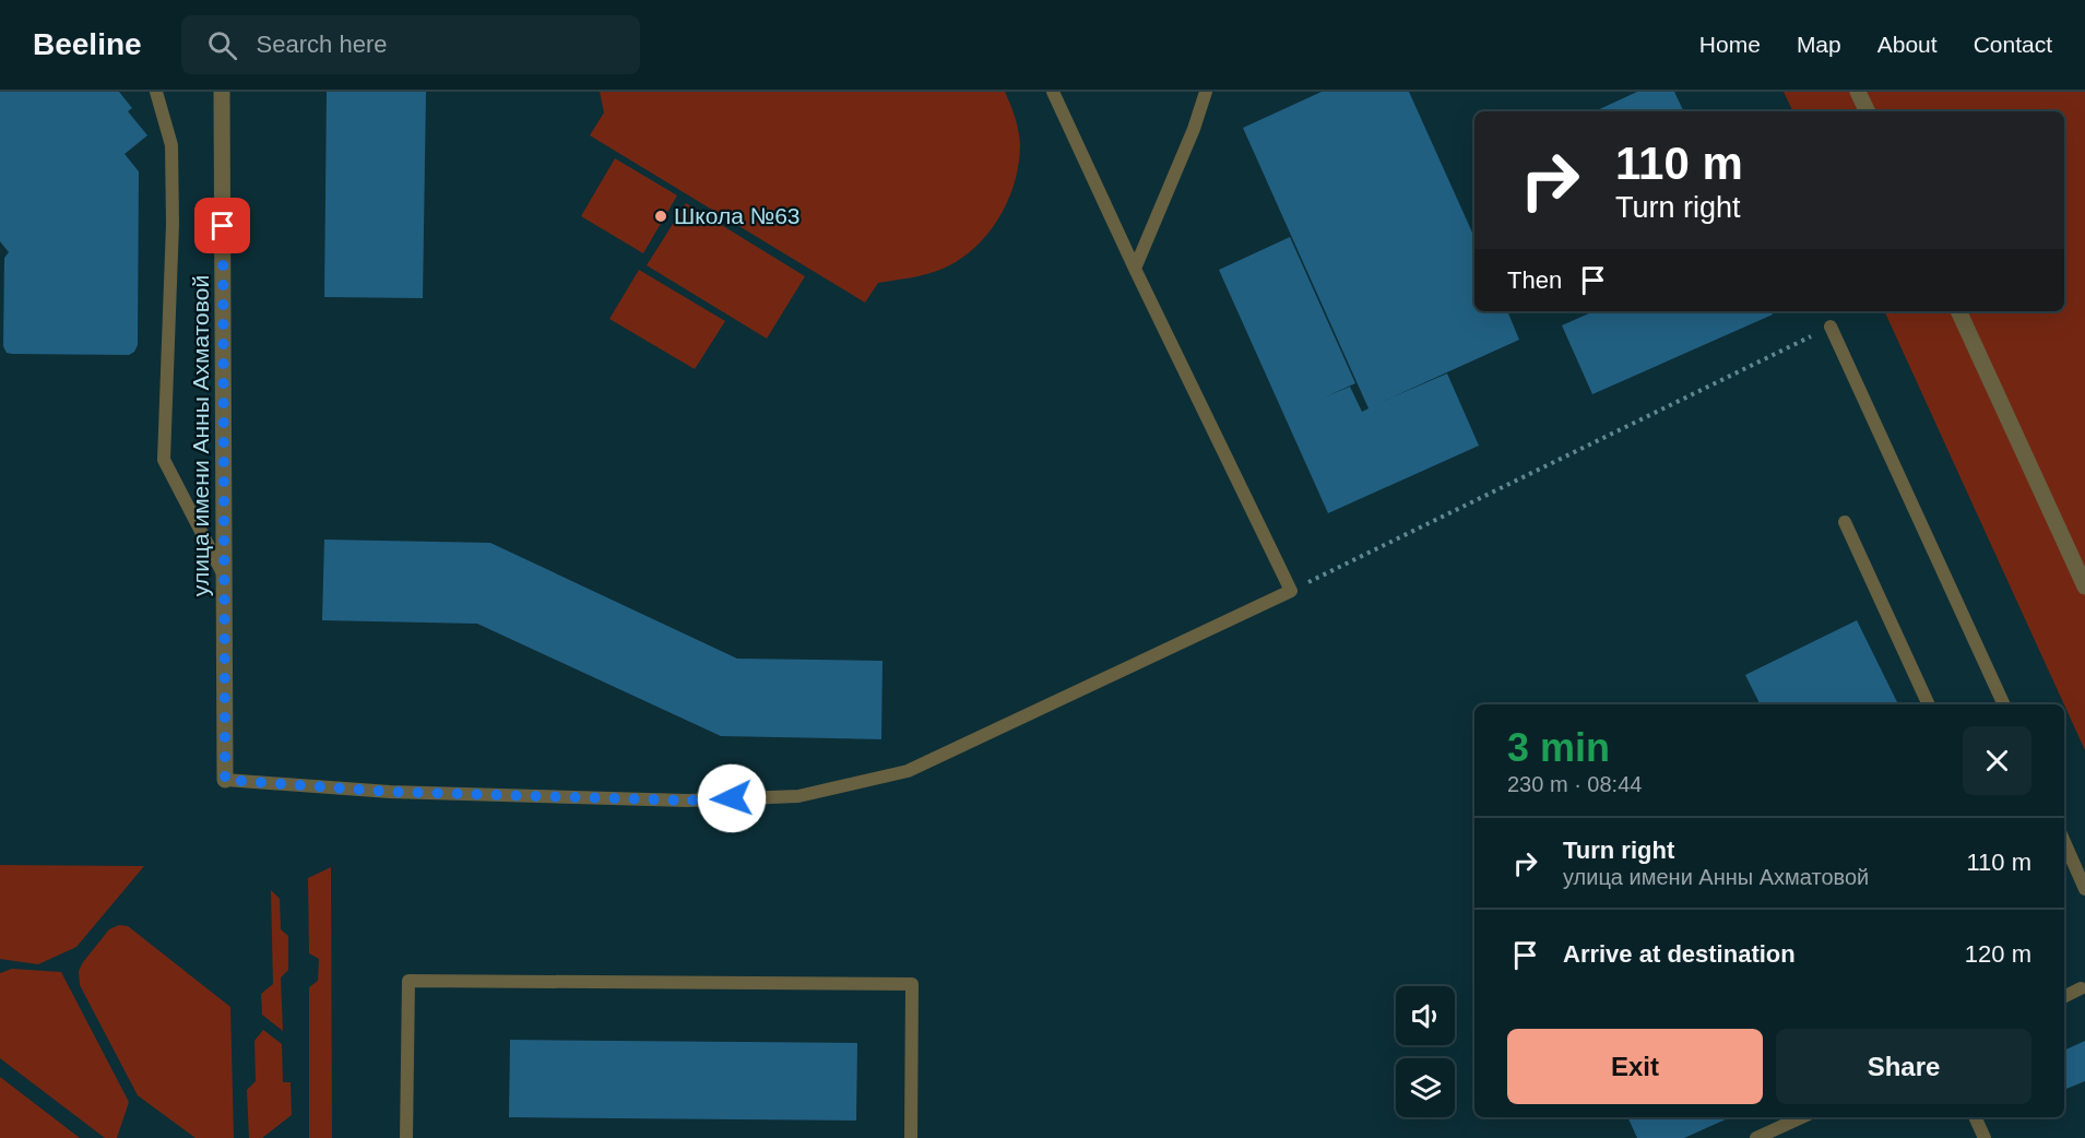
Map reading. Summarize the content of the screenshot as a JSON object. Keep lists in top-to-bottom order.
{
  "streets": {
    "street": ["улица имени Анны Ахматовой"]
  },
  "places": ["Школа №63"],
  "page": {
    "header": "Beeline",
    "search": "Search here",
    "nav": [
      "Home",
      "Map",
      "About",
      "Contact"
    ],
    "turn": ["110 m", "Turn right"],
    "then": "Then",
    "heading": ["3 min", "230 m · 08:44"],
    "list": [
      {
        "name": "Turn right",
        "note": "улица имени Анны Ахматовой",
        "value": "110 m"
      },
      {
        "name": "Arrive at destination",
        "value": "120 m"
      }
    ],
    "buttons": ["Exit", "Share"]
  }
}
